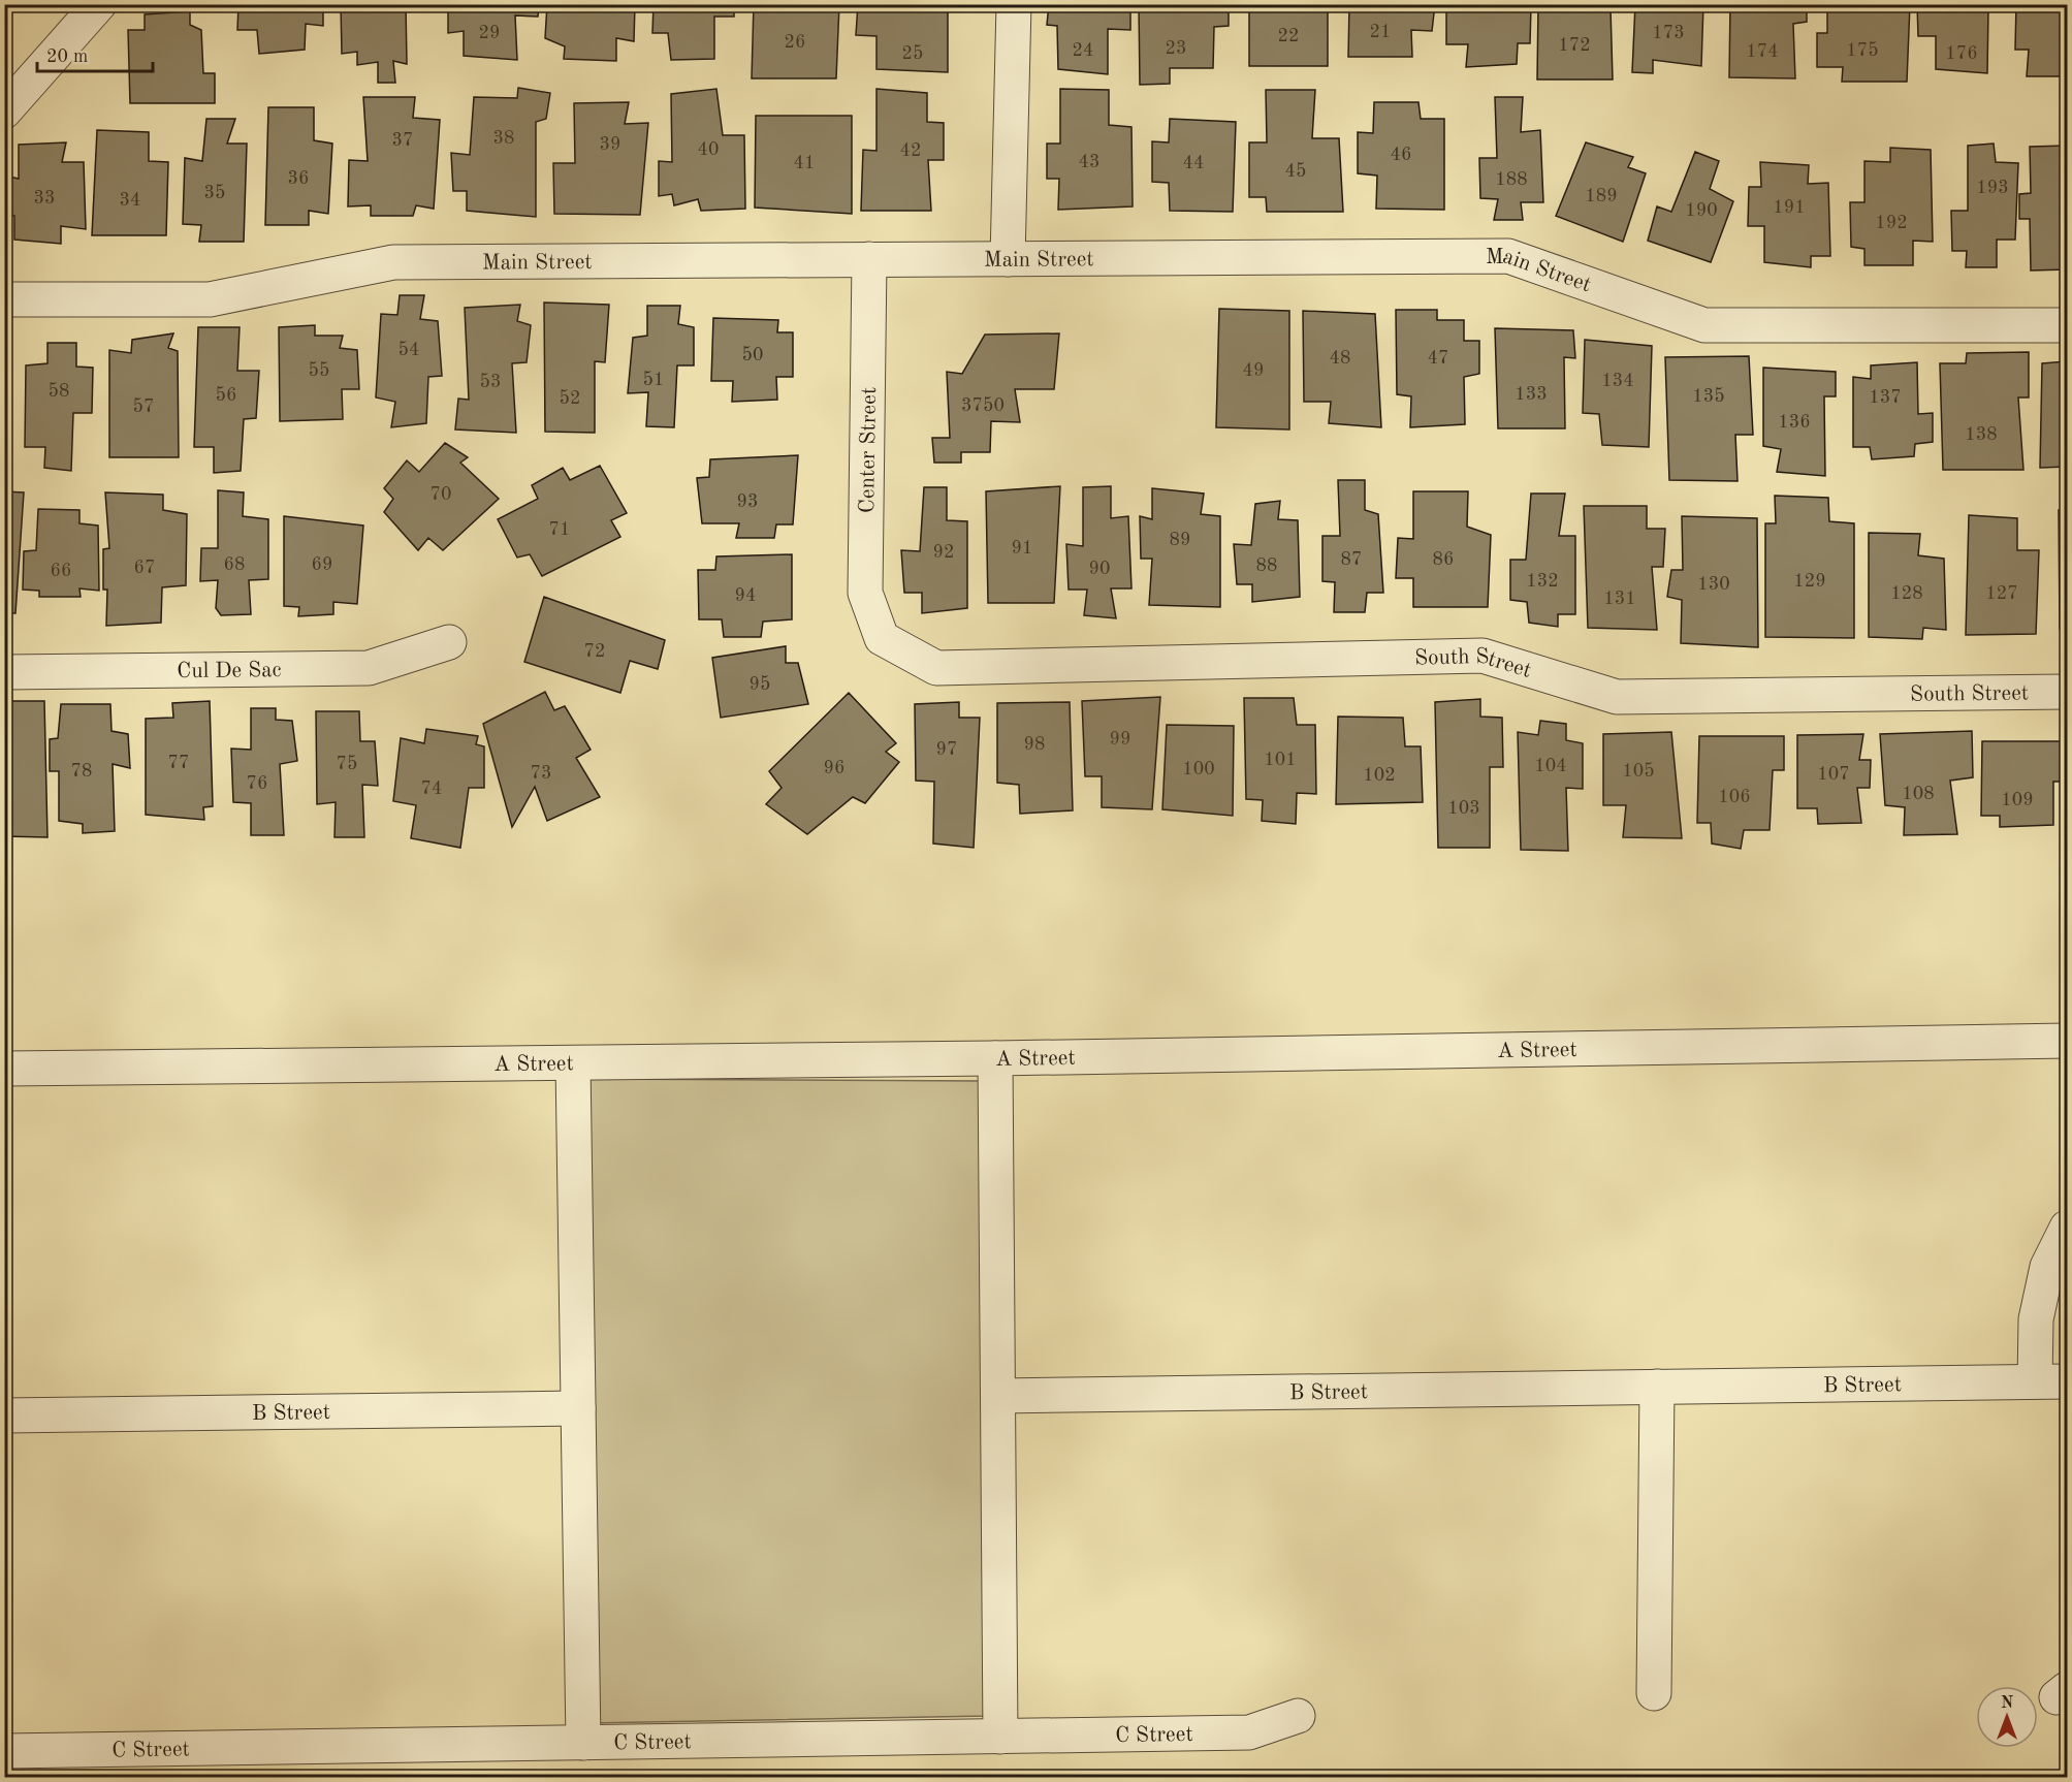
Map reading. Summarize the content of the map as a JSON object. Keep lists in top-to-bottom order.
{
  "streets": {
    "street": [
      "Main Street",
      "Center Street",
      "South Street",
      "Cul De Sac",
      "A Street",
      "B Street",
      "C Street"
    ]
  },
  "crossings": [
    ["Main Street", "Center Street"],
    ["Center Street", "South Street"]
  ],
  "house_numbers": [
    "21",
    "29",
    "173",
    "22",
    "26",
    "172",
    "23",
    "24",
    "175",
    "174",
    "25",
    "176",
    "38",
    "37",
    "39",
    "40",
    "42",
    "46",
    "43",
    "41",
    "44",
    "45",
    "36",
    "188",
    "193",
    "35",
    "189",
    "33",
    "34",
    "191",
    "190",
    "192",
    "54",
    "50",
    "48",
    "47",
    "55",
    "49",
    "51",
    "134",
    "53",
    "58",
    "133",
    "56",
    "135",
    "137",
    "52",
    "3750",
    "57",
    "136",
    "138",
    "70",
    "93",
    "71",
    "89",
    "91",
    "92",
    "87",
    "86",
    "68",
    "69",
    "88",
    "67",
    "90",
    "66",
    "132",
    "129",
    "130",
    "128",
    "127",
    "94",
    "131",
    "72",
    "95",
    "99",
    "98",
    "97",
    "101",
    "77",
    "75",
    "104",
    "96",
    "100",
    "78",
    "105",
    "73",
    "107",
    "102",
    "76",
    "74",
    "108",
    "106",
    "109",
    "103"
  ],
  "scale_bar": "20 m",
  "north": "top"
}
